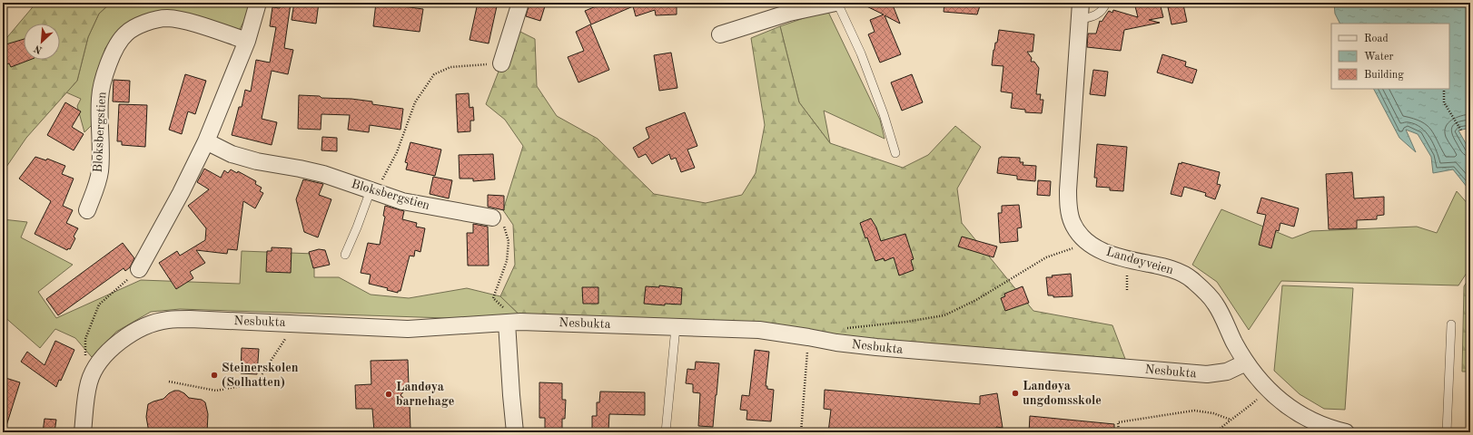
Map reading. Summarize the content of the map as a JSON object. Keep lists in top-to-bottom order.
{
  "streets": {
    "street": ["Bloksbergstien", "Landøyveien", "Nesbukta"]
  },
  "crossings": [
    ["Landøyveien", "Nesbukta"]
  ],
  "places": ["Steinerskolen (Solhatten)", "Landøya ungdomsskole", "Landøya barnehage"],
  "legend": ["Road", "Water", "Building"],
  "north": "bottom left"
}
